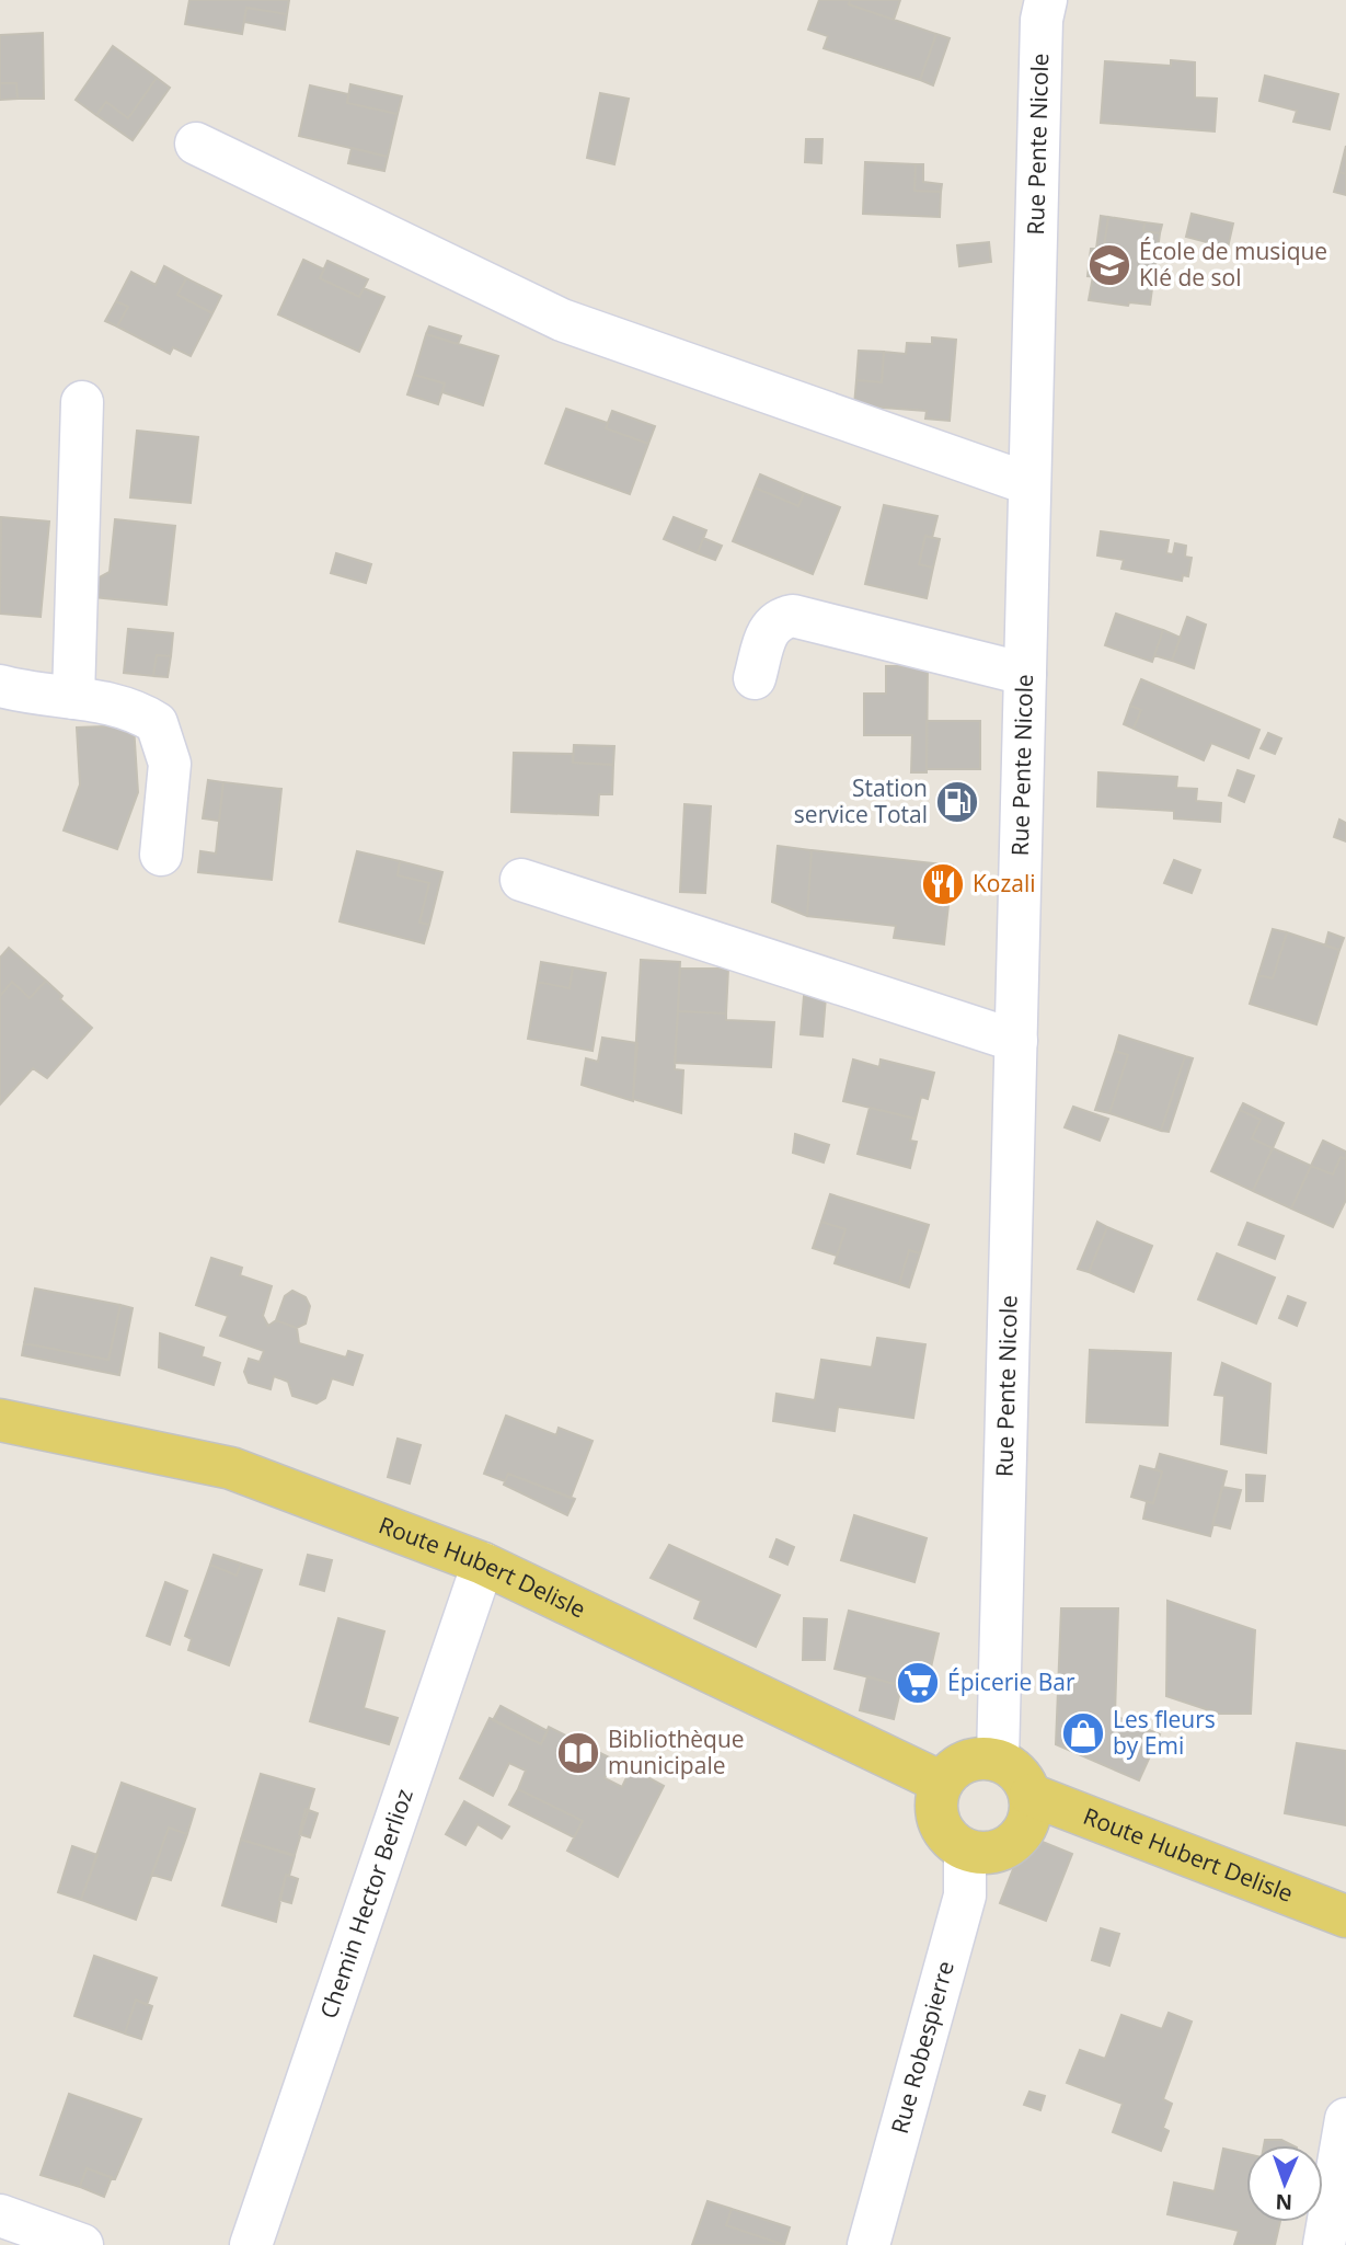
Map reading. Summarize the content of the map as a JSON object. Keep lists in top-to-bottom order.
{
  "streets": {
    "main road": ["Route Hubert Delisle"],
    "street": ["Rue Pente Nicole", "Chemin Hector Berlioz", "Rue Robespierre"]
  },
  "crossings": [
    ["Rue Pente Nicole", "Route Hubert Delisle"],
    ["Rue Pente Nicole", "Rue Robespierre"],
    ["Route Hubert Delisle", "Chemin Hector Berlioz"],
    ["Route Hubert Delisle", "Rue Robespierre"]
  ],
  "places": {
    "school or university": ["École de musique Klé de sol"],
    "fuel station": ["Station service Total"],
    "restaurant": ["Kozali"],
    "supermarket": ["Épicerie Bar"],
    "shop": ["Les fleurs by Emi"],
    "library": ["Bibliothèque municipale"]
  },
  "north": "bottom"
}
